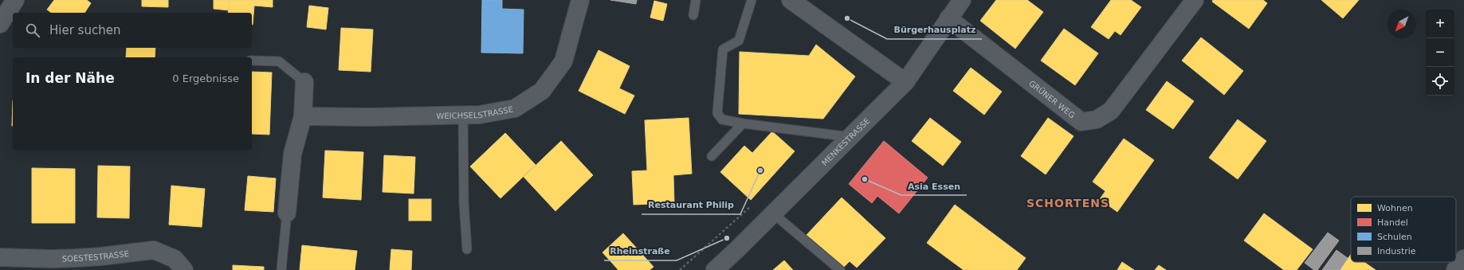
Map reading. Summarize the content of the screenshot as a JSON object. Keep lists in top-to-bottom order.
{
  "streets": {
    "street": [
      "GRÜNER WEG",
      "WEICHSELSTRASSE",
      "MENKESTRASSE",
      "SOESTESTRASSE"
    ]
  },
  "crossings": [
    ["GRÜNER WEG", "MENKESTRASSE"]
  ],
  "districts": ["SCHORTENS"],
  "places": [
    "Bürgerhausplatz",
    "Restaurant Philip",
    "Asia Essen",
    "Rheinstraße"
  ],
  "legend": [
    "Wohnen",
    "Handel",
    "Schulen",
    "Industrie"
  ],
  "north": "bottom left",
  "page": {
    "map_buttons": ["+", "−"],
    "search": "Hier suchen",
    "heading": ["In der Nähe", "0 Ergebnisse"]
  }
}
